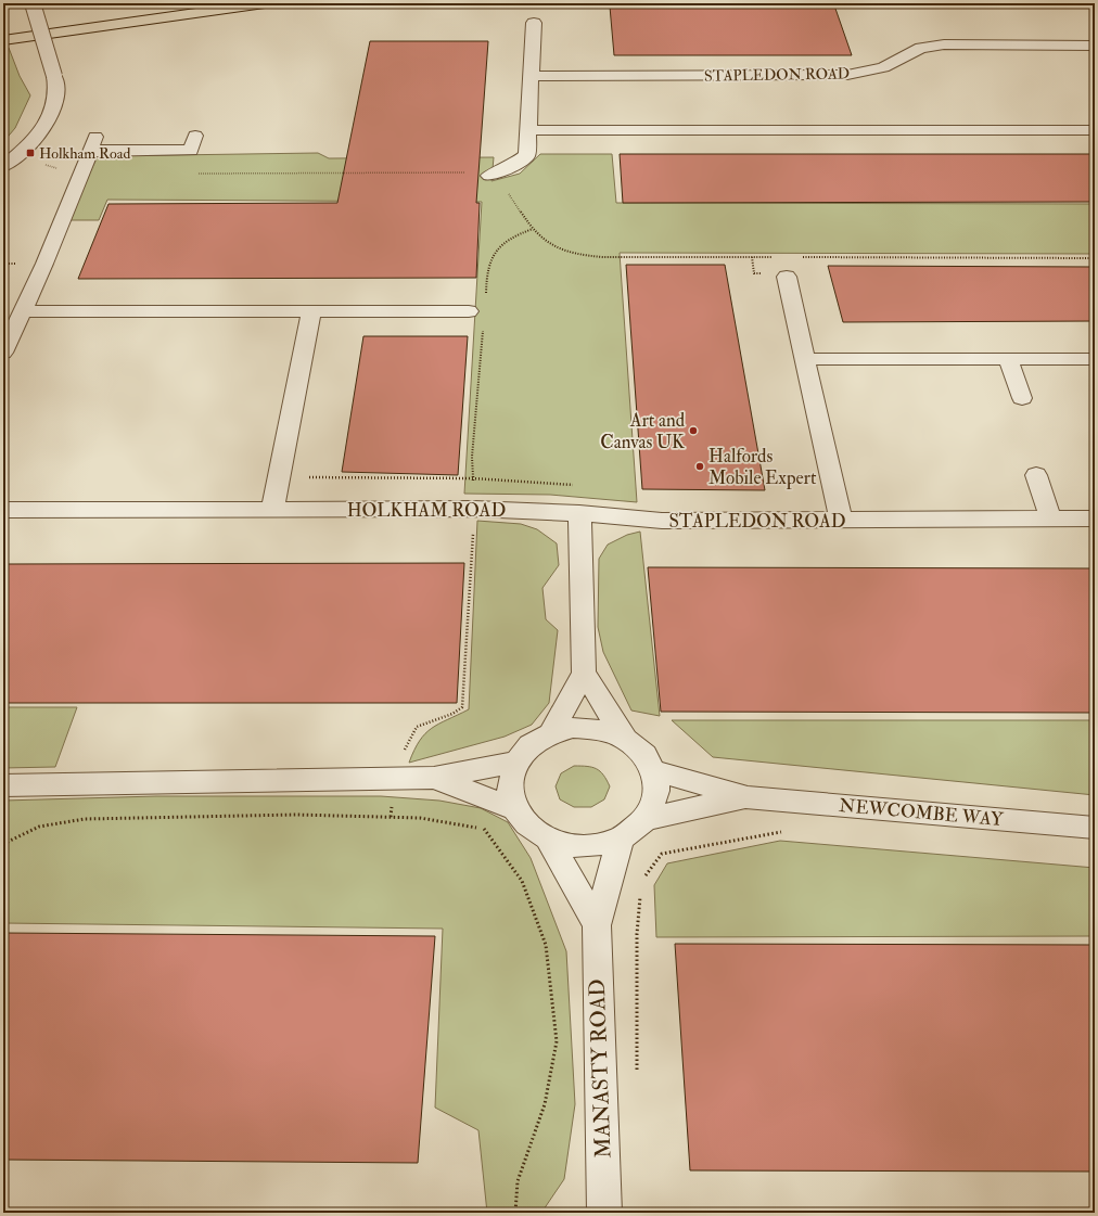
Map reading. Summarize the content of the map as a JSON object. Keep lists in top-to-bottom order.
{
  "streets": {
    "street": [
      "STAPLEDON ROAD",
      "HOLKHAM ROAD",
      "NEWCOMBE WAY",
      "MANASTY ROAD"
    ]
  },
  "crossings": [
    ["STAPLEDON ROAD", "HOLKHAM ROAD"],
    ["NEWCOMBE WAY", "MANASTY ROAD"]
  ],
  "places": {
    "transit": ["Holkham Road"],
    "other": ["Art and Canvas UK", "Halfords Mobile Expert"]
  }
}
